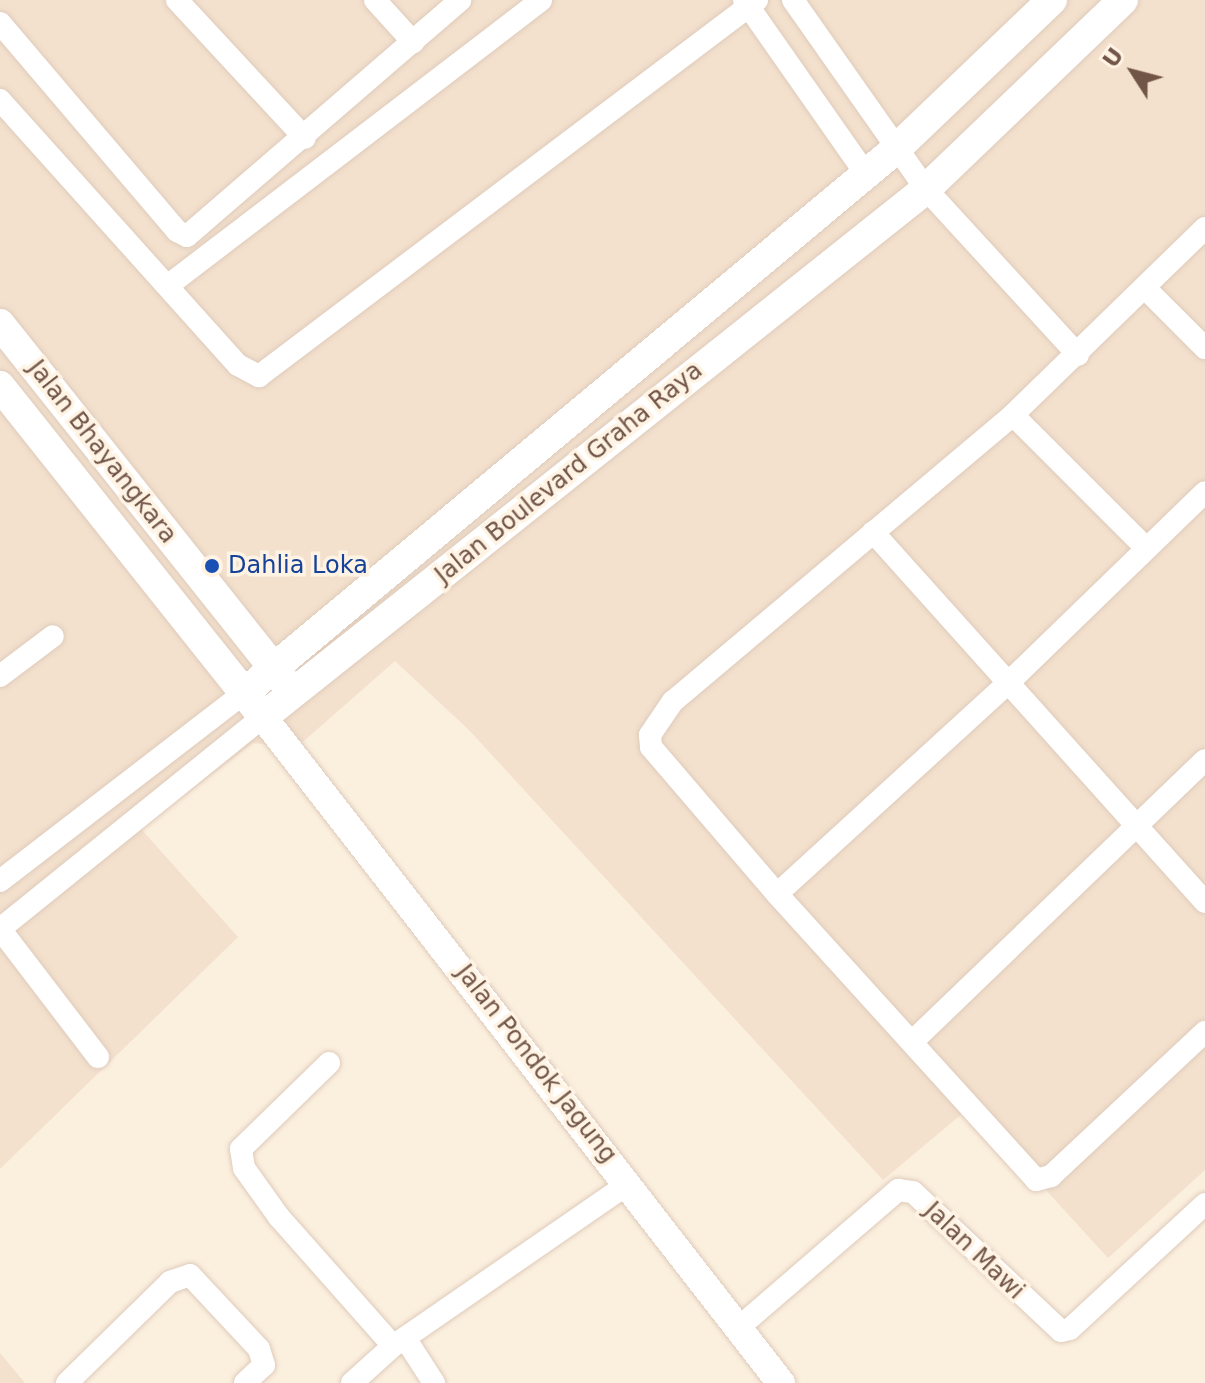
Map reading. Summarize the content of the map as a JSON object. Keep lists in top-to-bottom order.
{
  "streets": {
    "main road": ["Jalan Bhayangkara", "Jalan Boulevard Graha Raya"],
    "street": ["Jalan Pondok Jagung", "Jalan Mawi"]
  },
  "crossings": [
    ["Jalan Bhayangkara", "Jalan Boulevard Graha Raya"],
    ["Jalan Bhayangkara", "Jalan Pondok Jagung"],
    ["Jalan Boulevard Graha Raya", "Jalan Pondok Jagung"],
    ["Jalan Pondok Jagung", "Jalan Mawi"]
  ],
  "places": ["Dahlia Loka"],
  "north": "top left"
}
